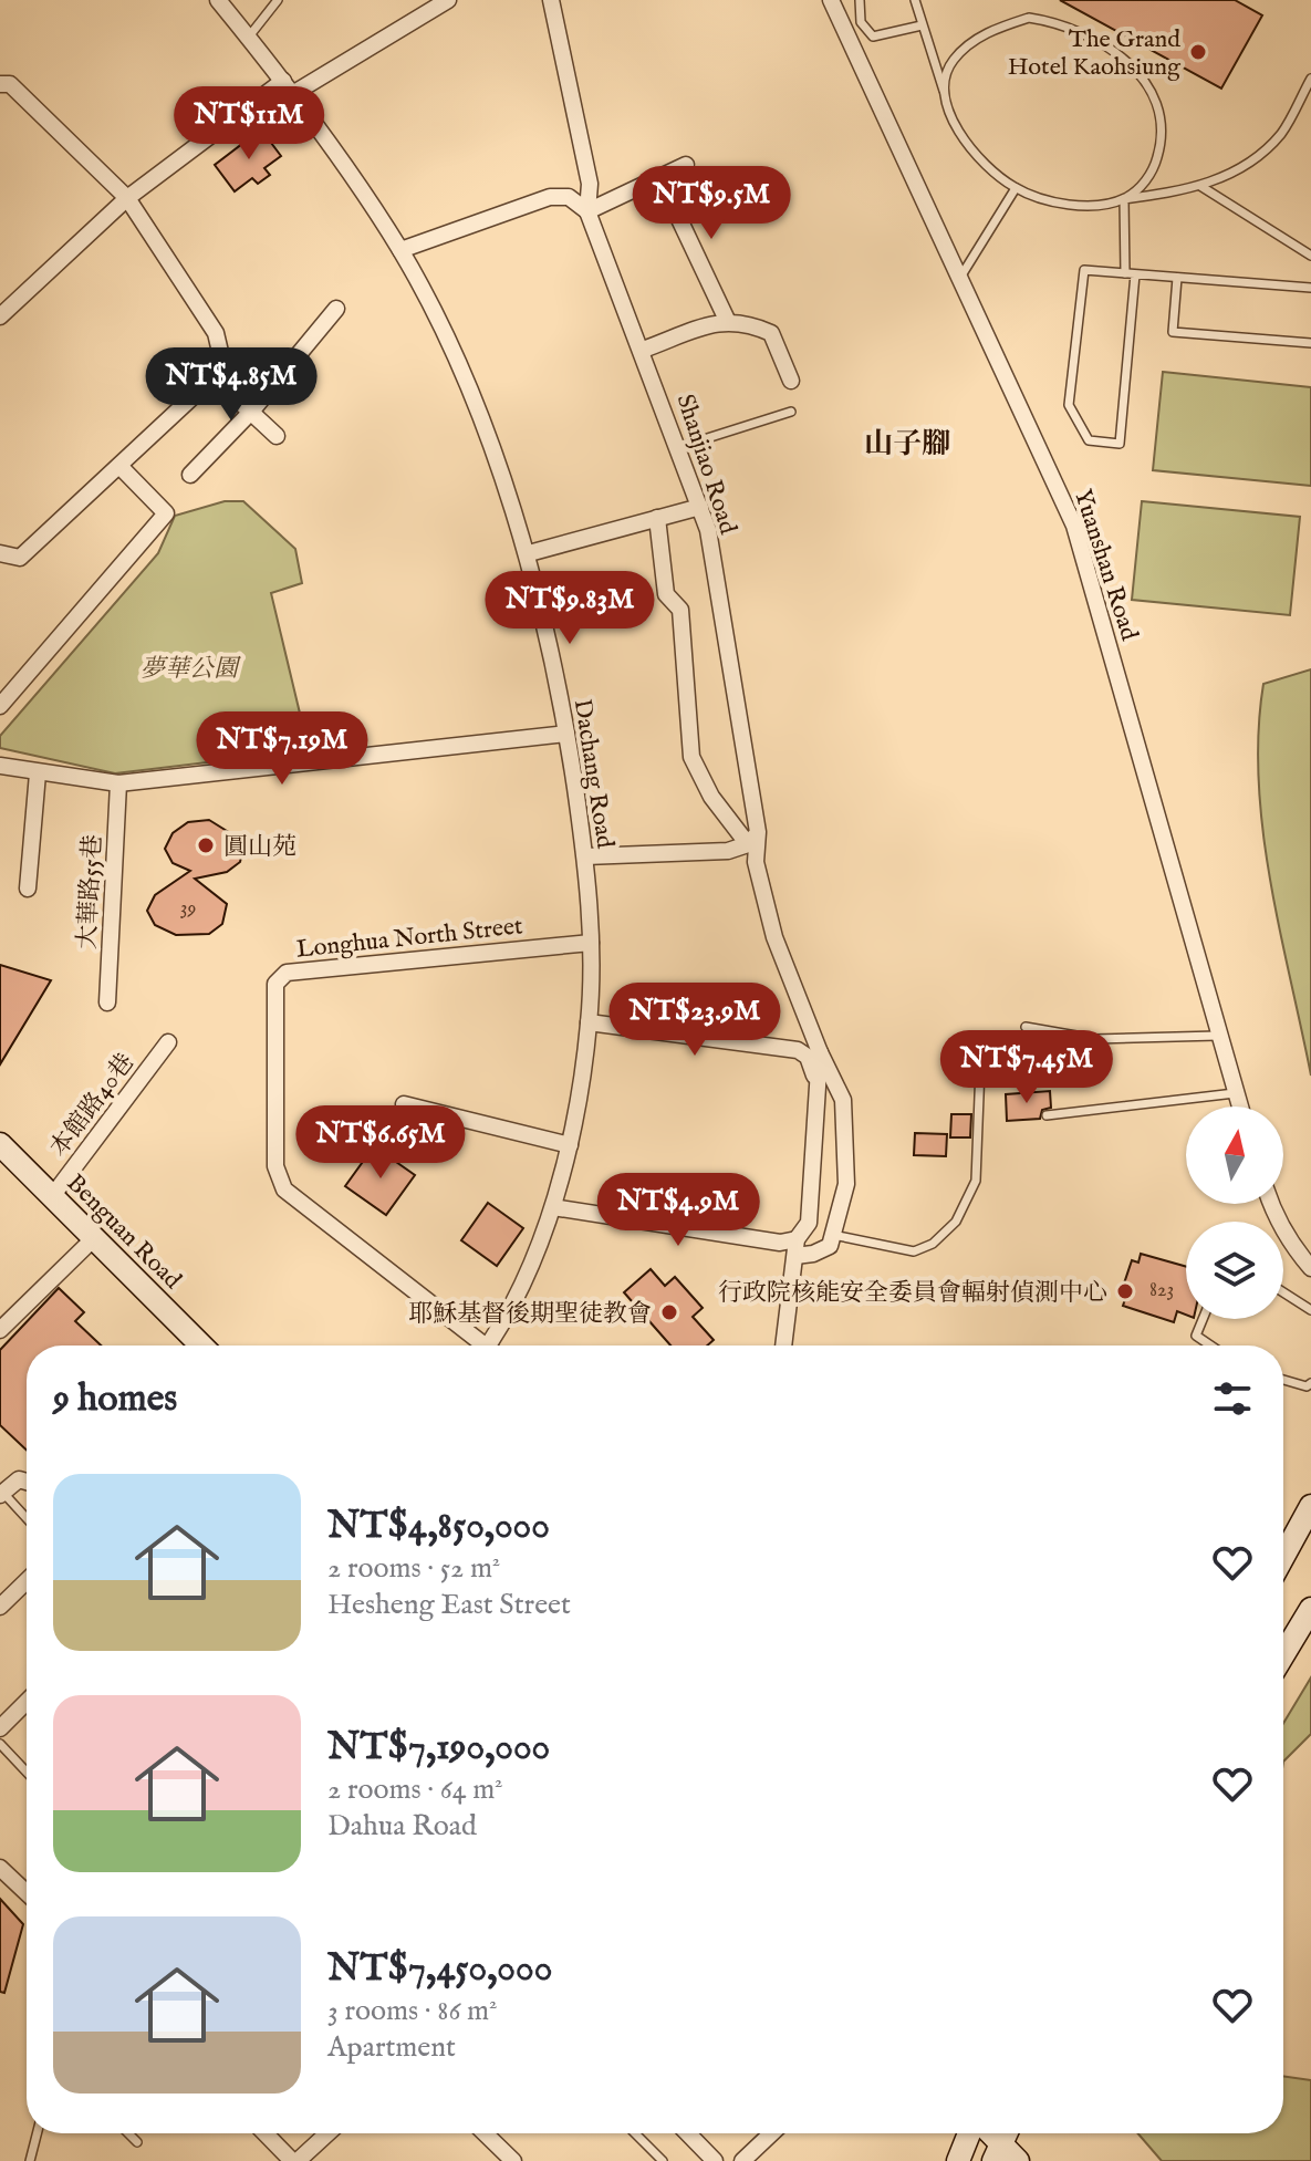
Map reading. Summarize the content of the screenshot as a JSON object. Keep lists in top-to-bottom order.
{
  "streets": {
    "street": [
      "Shanjiao Road",
      "Yuanshan Road",
      "Dachang Road",
      "大華路55巷",
      "Longhua North Street",
      "本館路40巷",
      "Benguan Road"
    ]
  },
  "crossings": [
    ["Dachang Road", "Longhua North Street"],
    ["本館路40巷", "Benguan Road"]
  ],
  "districts": ["山子腳"],
  "parks": ["夢華公園"],
  "places": [
    "The Grand Hotel Kaohsiung",
    "圓山苑",
    "行政院核能安全委員會輻射偵測中心",
    "耶穌基督後期聖徒教會"
  ],
  "house_numbers": ["39", "823"],
  "north": "top",
  "page": {
    "price": [
      "NT$11M",
      "NT$9.5M",
      "NT$4.85M",
      "NT$9.83M",
      "NT$7.19M",
      "NT$23.9M",
      "NT$7.45M",
      "NT$6.65M",
      "NT$4.9M"
    ],
    "heading": "9 homes",
    "list": [
      {
        "name": "NT$4,850,000",
        "note": "2 rooms · 52 m² · Hesheng East Street"
      },
      {
        "name": "NT$7,190,000",
        "note": "2 rooms · 64 m² · Dahua Road"
      },
      {
        "name": "NT$7,450,000",
        "note": "3 rooms · 86 m² · Apartment"
      }
    ]
  }
}
